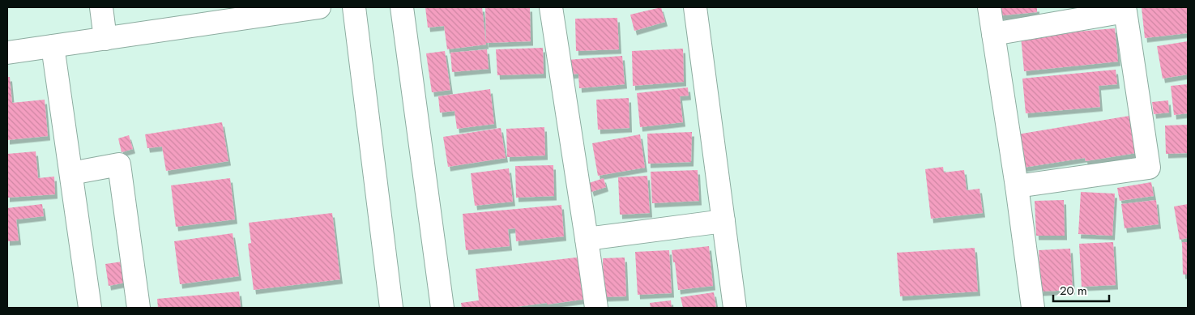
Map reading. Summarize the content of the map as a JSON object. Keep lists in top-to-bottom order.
{
  "scale_bar": "20 m"
}
